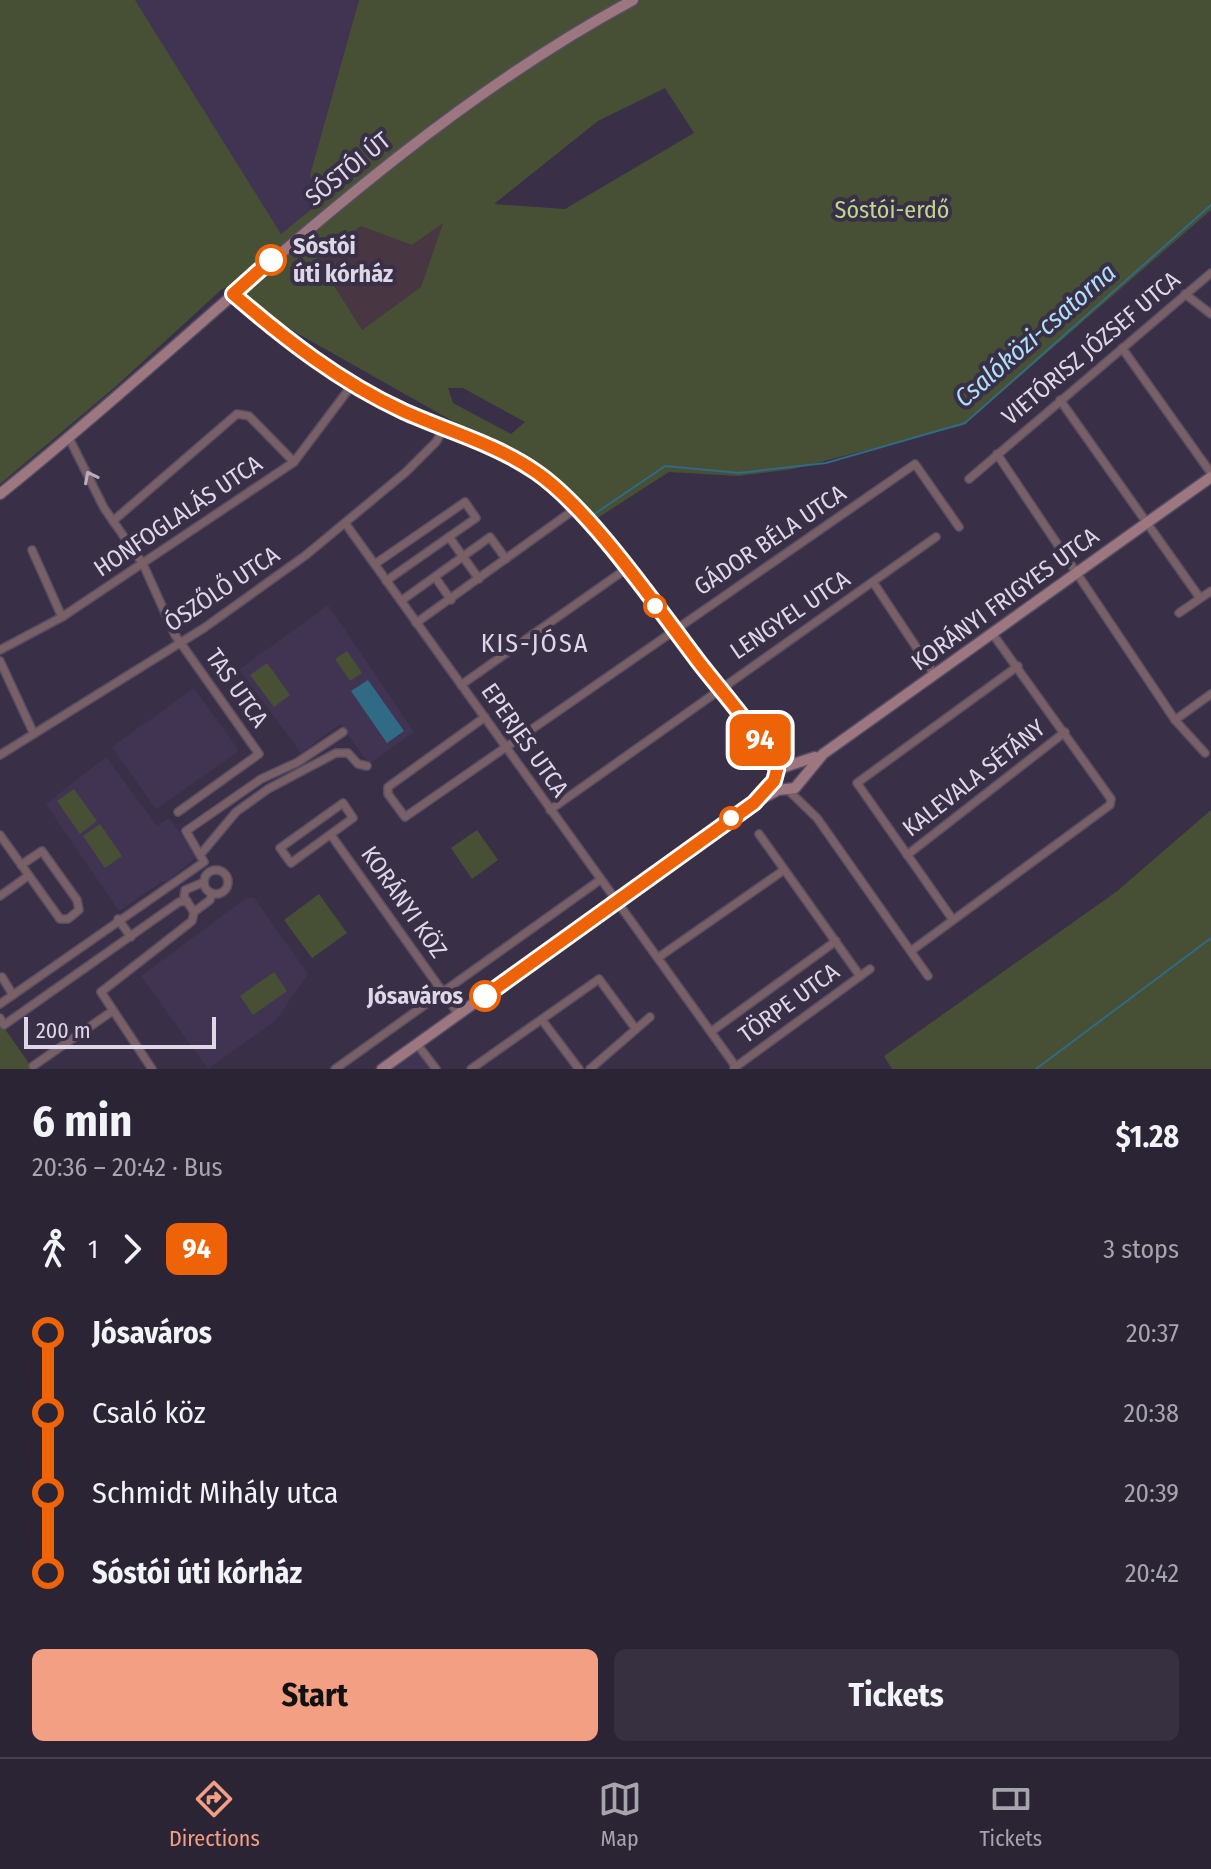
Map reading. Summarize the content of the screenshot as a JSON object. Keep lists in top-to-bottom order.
{
  "streets": {
    "street": [
      "SÓSTÓI ÚT",
      "VIETÓRISZ JÓZSEF UTCA",
      "HONFOGLALÁS UTCA",
      "GÁDOR BÉLA UTCA",
      "ÓSZŐLŐ UTCA",
      "KORÁNYI FRIGYES UTCA",
      "LENGYEL UTCA",
      "TAS UTCA",
      "EPERJES UTCA",
      "KALEVALA SÉTÁNY",
      "KORÁNYI KÖZ",
      "TÖRPE UTCA"
    ]
  },
  "crossings": [
    ["VIETÓRISZ JÓZSEF UTCA", "KORÁNYI FRIGYES UTCA"],
    ["GÁDOR BÉLA UTCA", "EPERJES UTCA"],
    ["ÓSZŐLŐ UTCA", "TAS UTCA"],
    ["ÓSZŐLŐ UTCA", "EPERJES UTCA"],
    ["KORÁNYI FRIGYES UTCA", "EPERJES UTCA"],
    ["KORÁNYI FRIGYES UTCA", "KALEVALA SÉTÁNY"],
    ["KORÁNYI FRIGYES UTCA", "KORÁNYI KÖZ"],
    ["LENGYEL UTCA", "EPERJES UTCA"],
    ["EPERJES UTCA", "TÖRPE UTCA"]
  ],
  "districts": ["KIS-JÓSA"],
  "water": ["Csalóközi-csatorna"],
  "parks": ["Sóstói-erdő"],
  "places": ["Sóstói úti kórház", "Jósaváros"],
  "lines": ["bus line 94"],
  "scale_bar": "200 m",
  "page": {
    "on_map": "94",
    "scale": "200 m",
    "heading": ["6 min", "20:36 – 20:42 · Bus", "$1.28"],
    "legs": ["1", "94", "3 stops"],
    "list": [
      {
        "name": "Jósaváros",
        "value": "20:37"
      },
      {
        "name": "Csaló köz",
        "value": "20:38"
      },
      {
        "name": "Schmidt Mihály utca",
        "value": "20:39"
      },
      {
        "name": "Sóstói úti kórház",
        "value": "20:42"
      }
    ],
    "buttons": ["Start", "Tickets"],
    "tabs": ["Directions", "Map", "Tickets"]
  }
}
